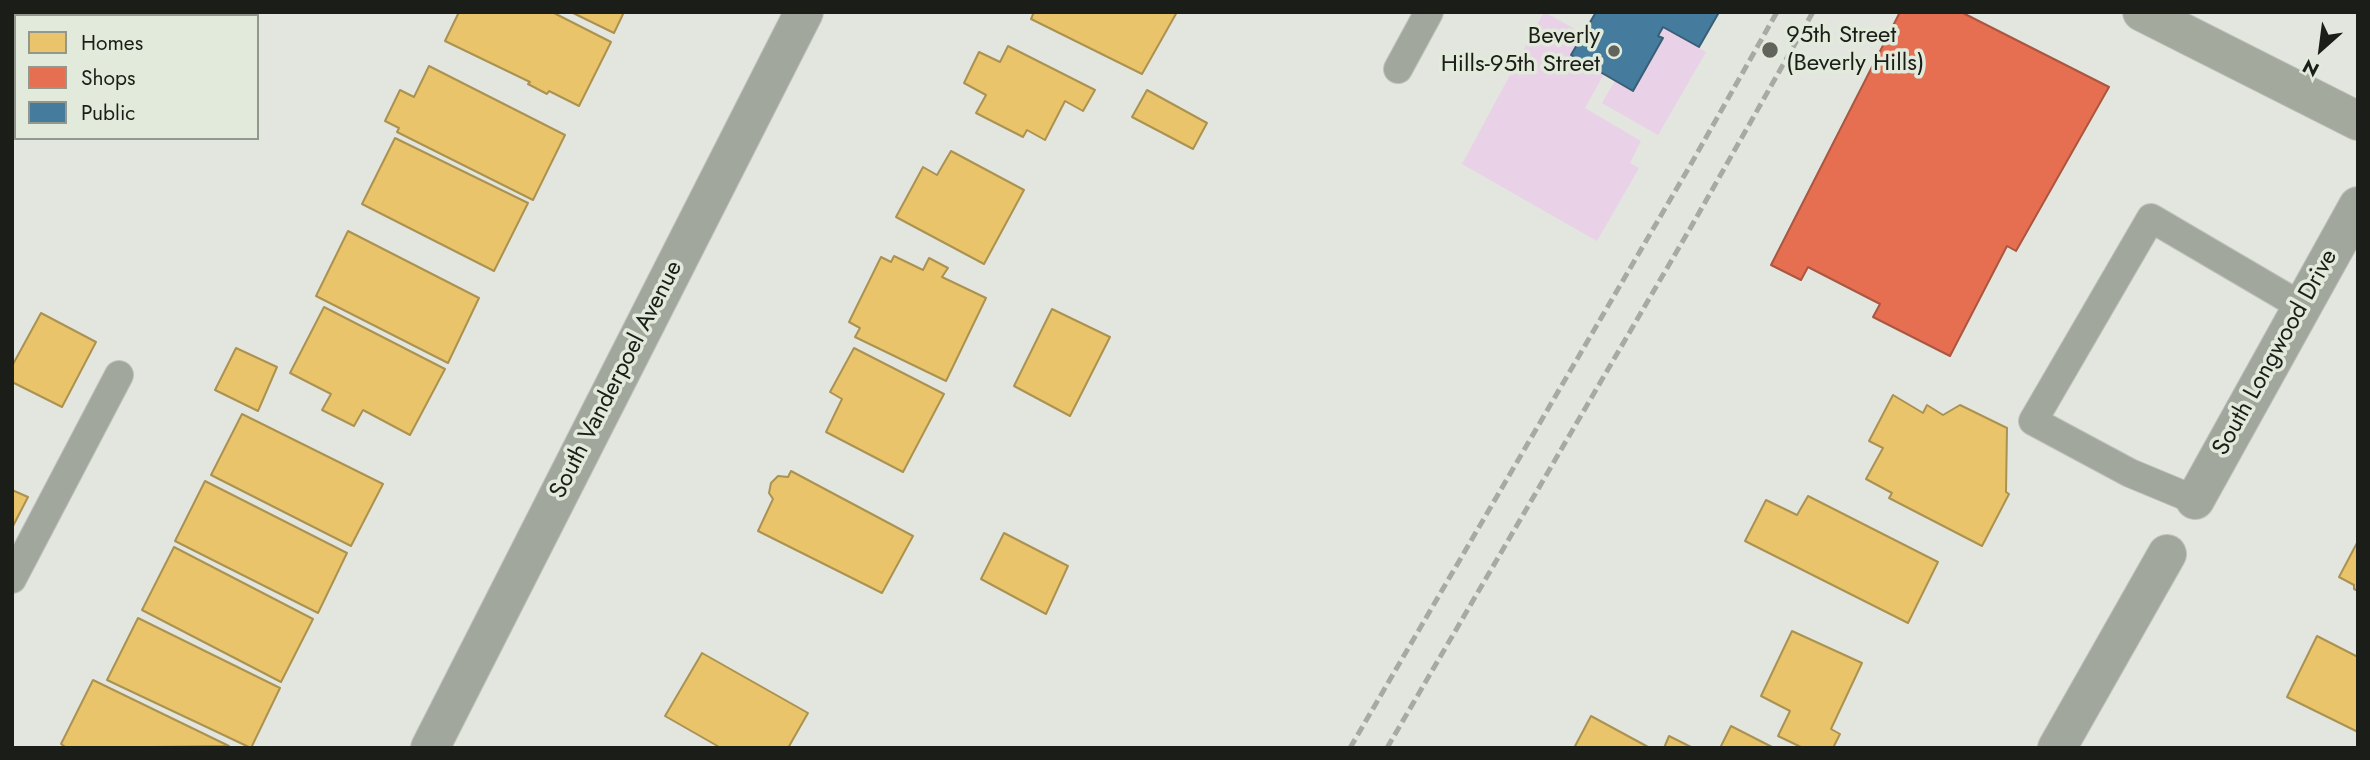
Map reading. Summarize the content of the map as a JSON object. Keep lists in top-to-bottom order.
{
  "streets": {
    "street": ["South Longwood Drive", "South Vanderpoel Avenue"]
  },
  "places": ["95th Street (Beverly Hills)", "Beverly Hills-95th Street"],
  "legend": ["Homes", "Shops", "Public"],
  "north": "bottom left"
}
